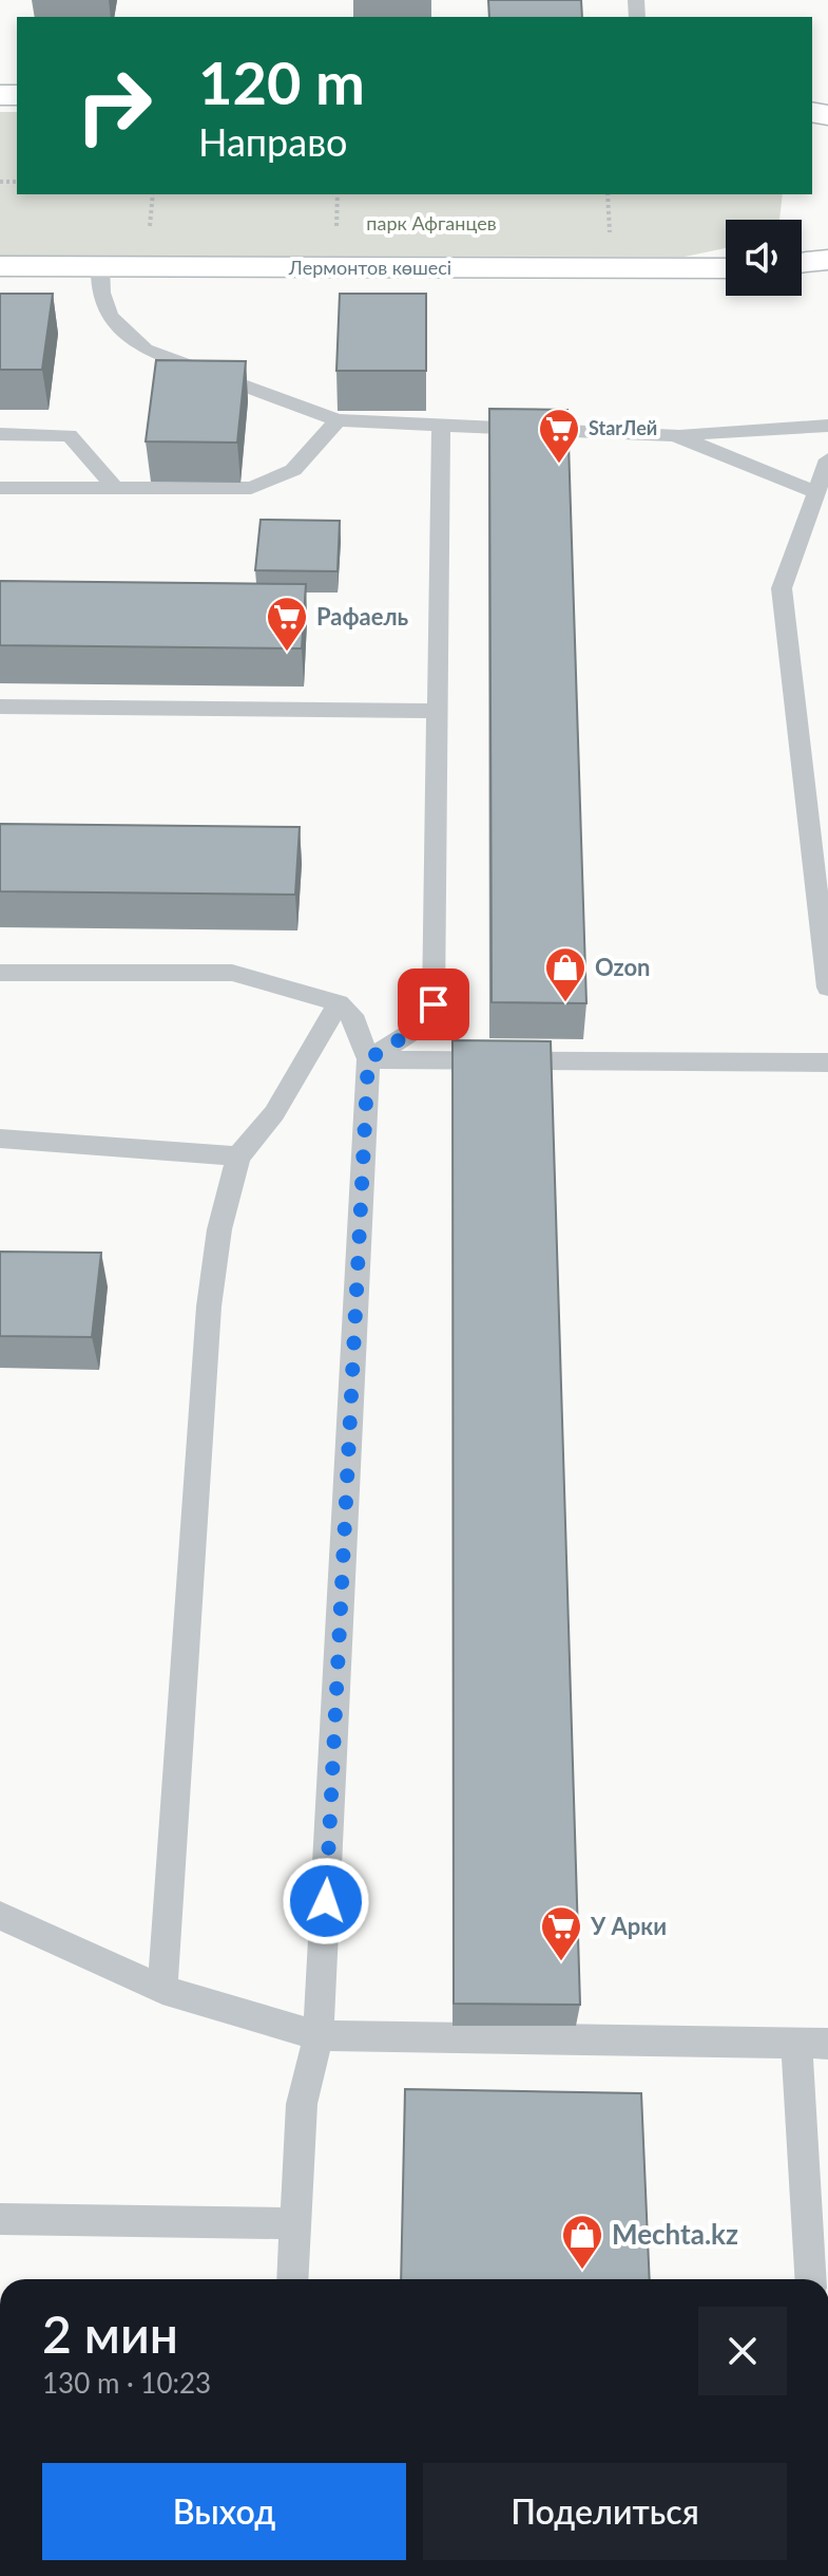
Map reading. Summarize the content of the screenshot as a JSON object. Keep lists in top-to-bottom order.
{
  "streets": {
    "main road": ["Лермонтов көшесі"]
  },
  "parks": ["парк Афганцев"],
  "places": {
    "supermarket": ["StarЛей", "Рафаель", "У Арки"],
    "shop": ["Ozon", "Mechta.kz"]
  },
  "page": {
    "turn": ["120 m", "Направо"],
    "heading": ["2 мин", "130 m · 10:23"],
    "buttons": ["Выход", "Поделиться"]
  }
}
